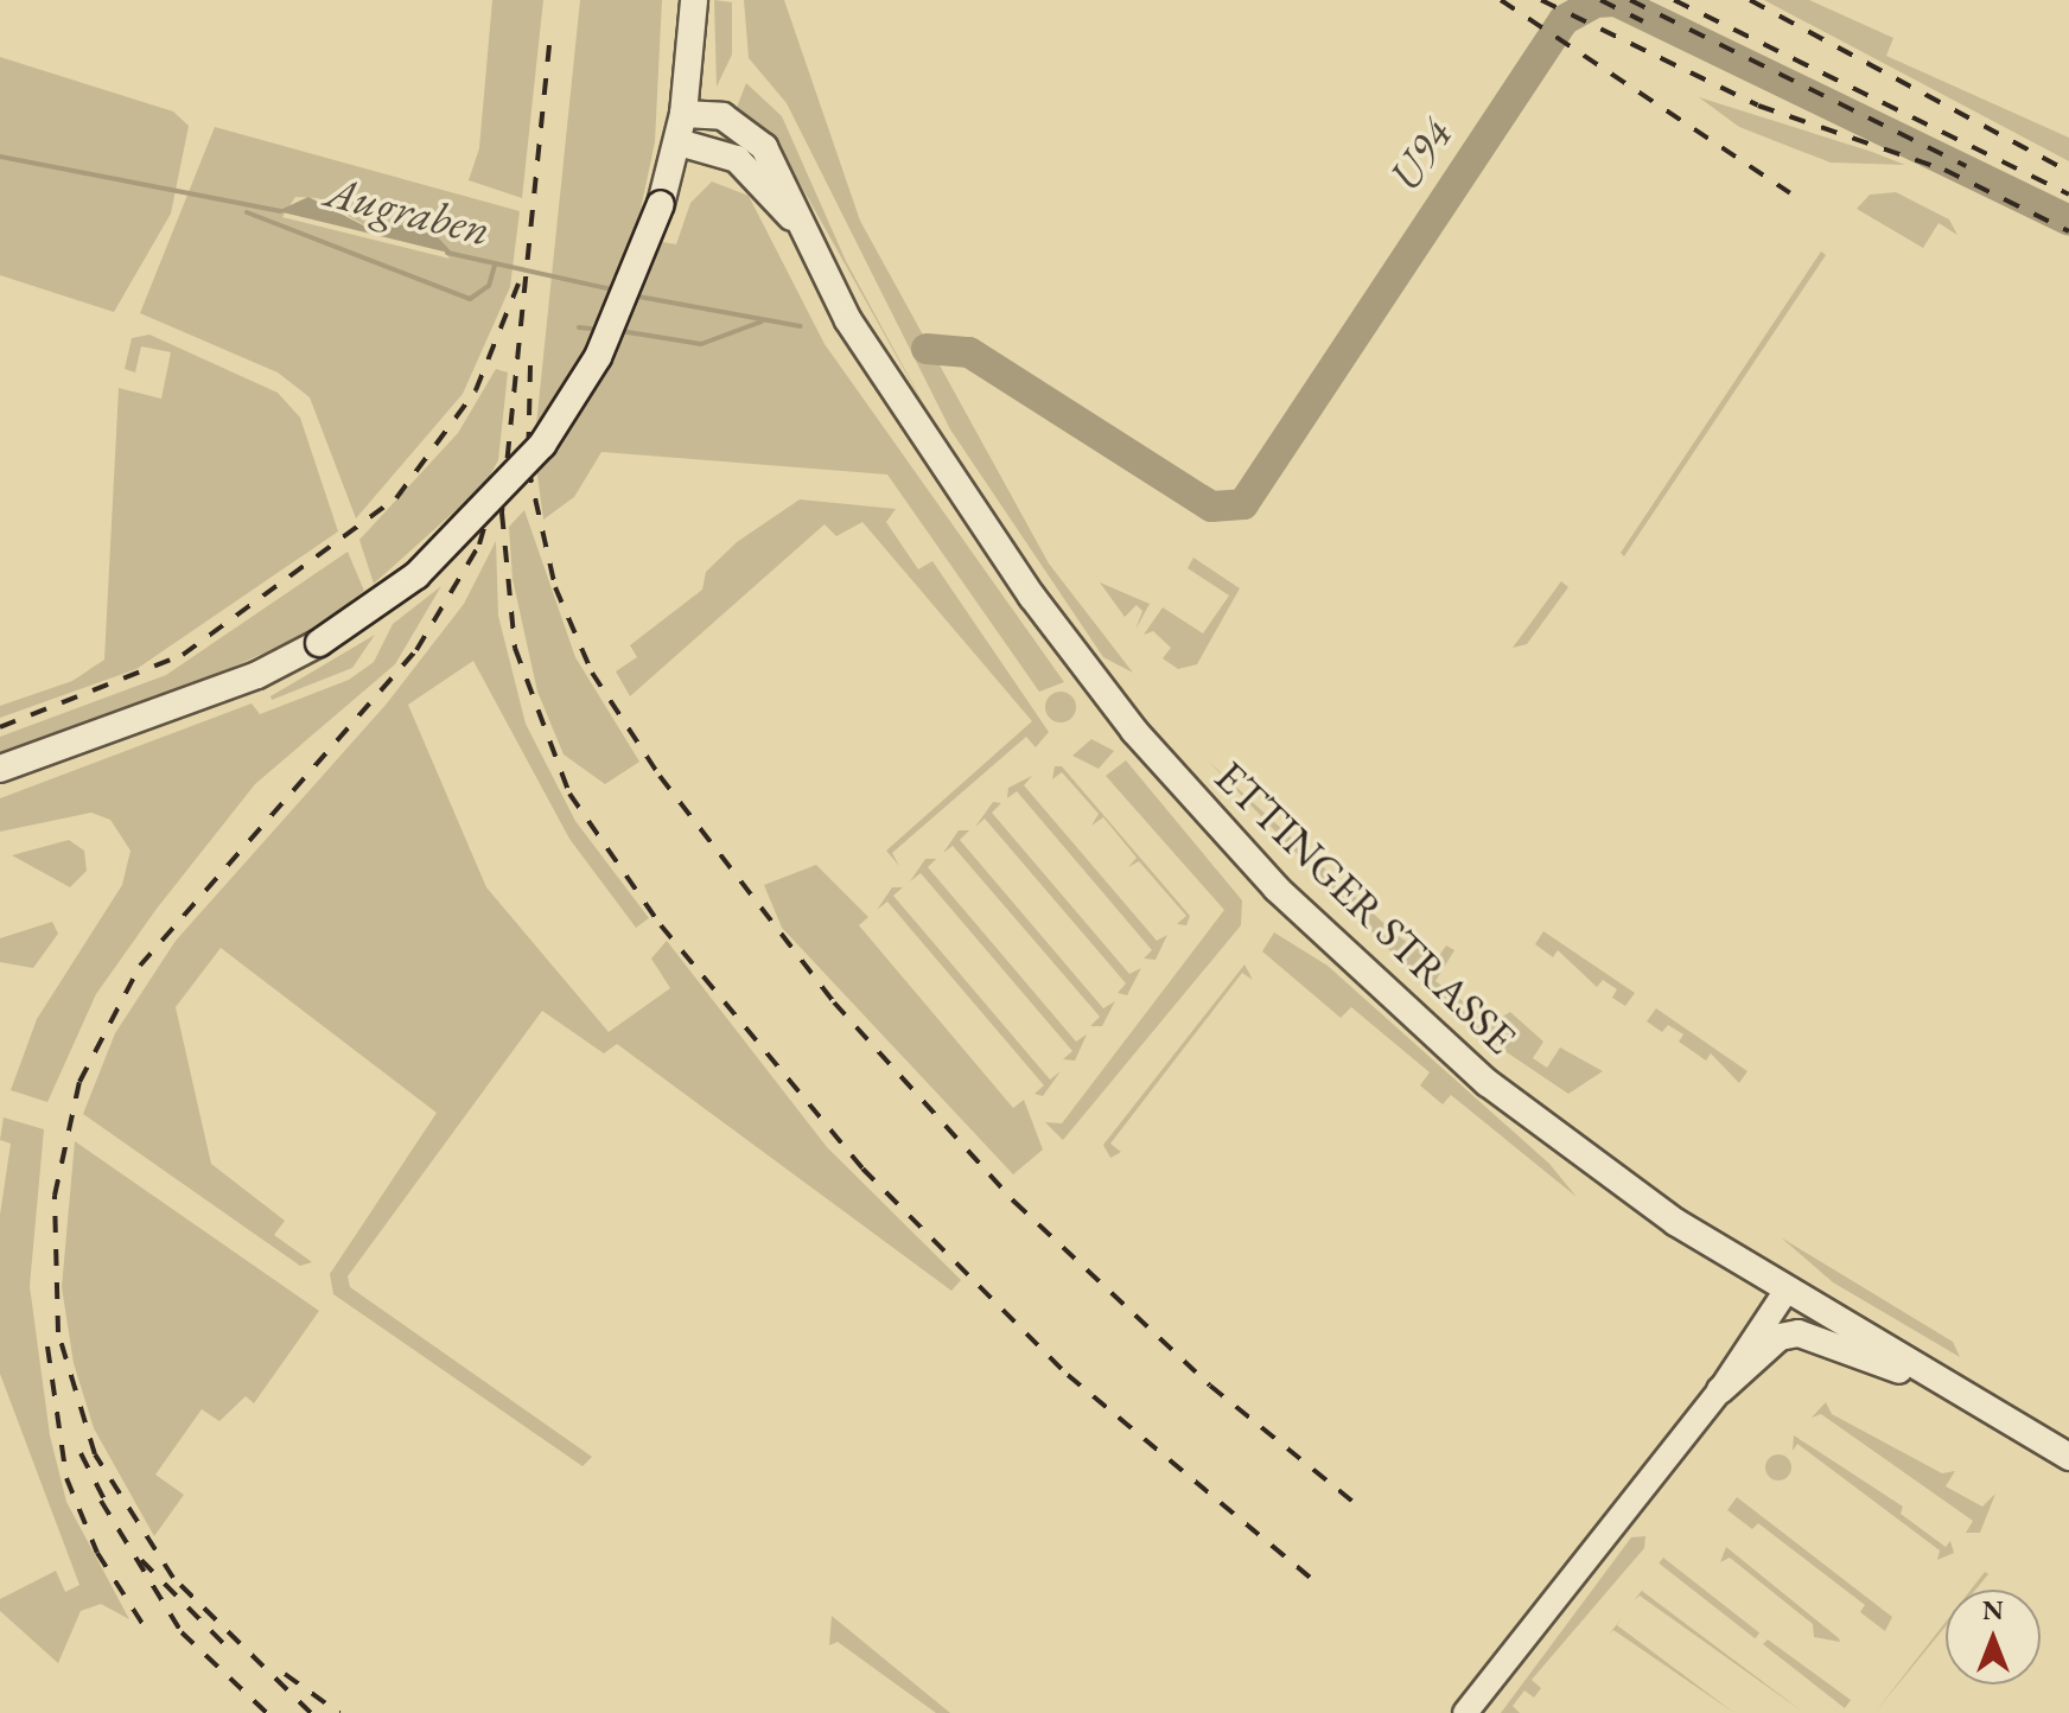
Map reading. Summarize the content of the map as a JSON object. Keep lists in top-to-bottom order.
{
  "streets": {
    "main road": ["ETTINGER STRASSE"]
  },
  "water": ["U94", "Augraben"],
  "north": "top"
}
